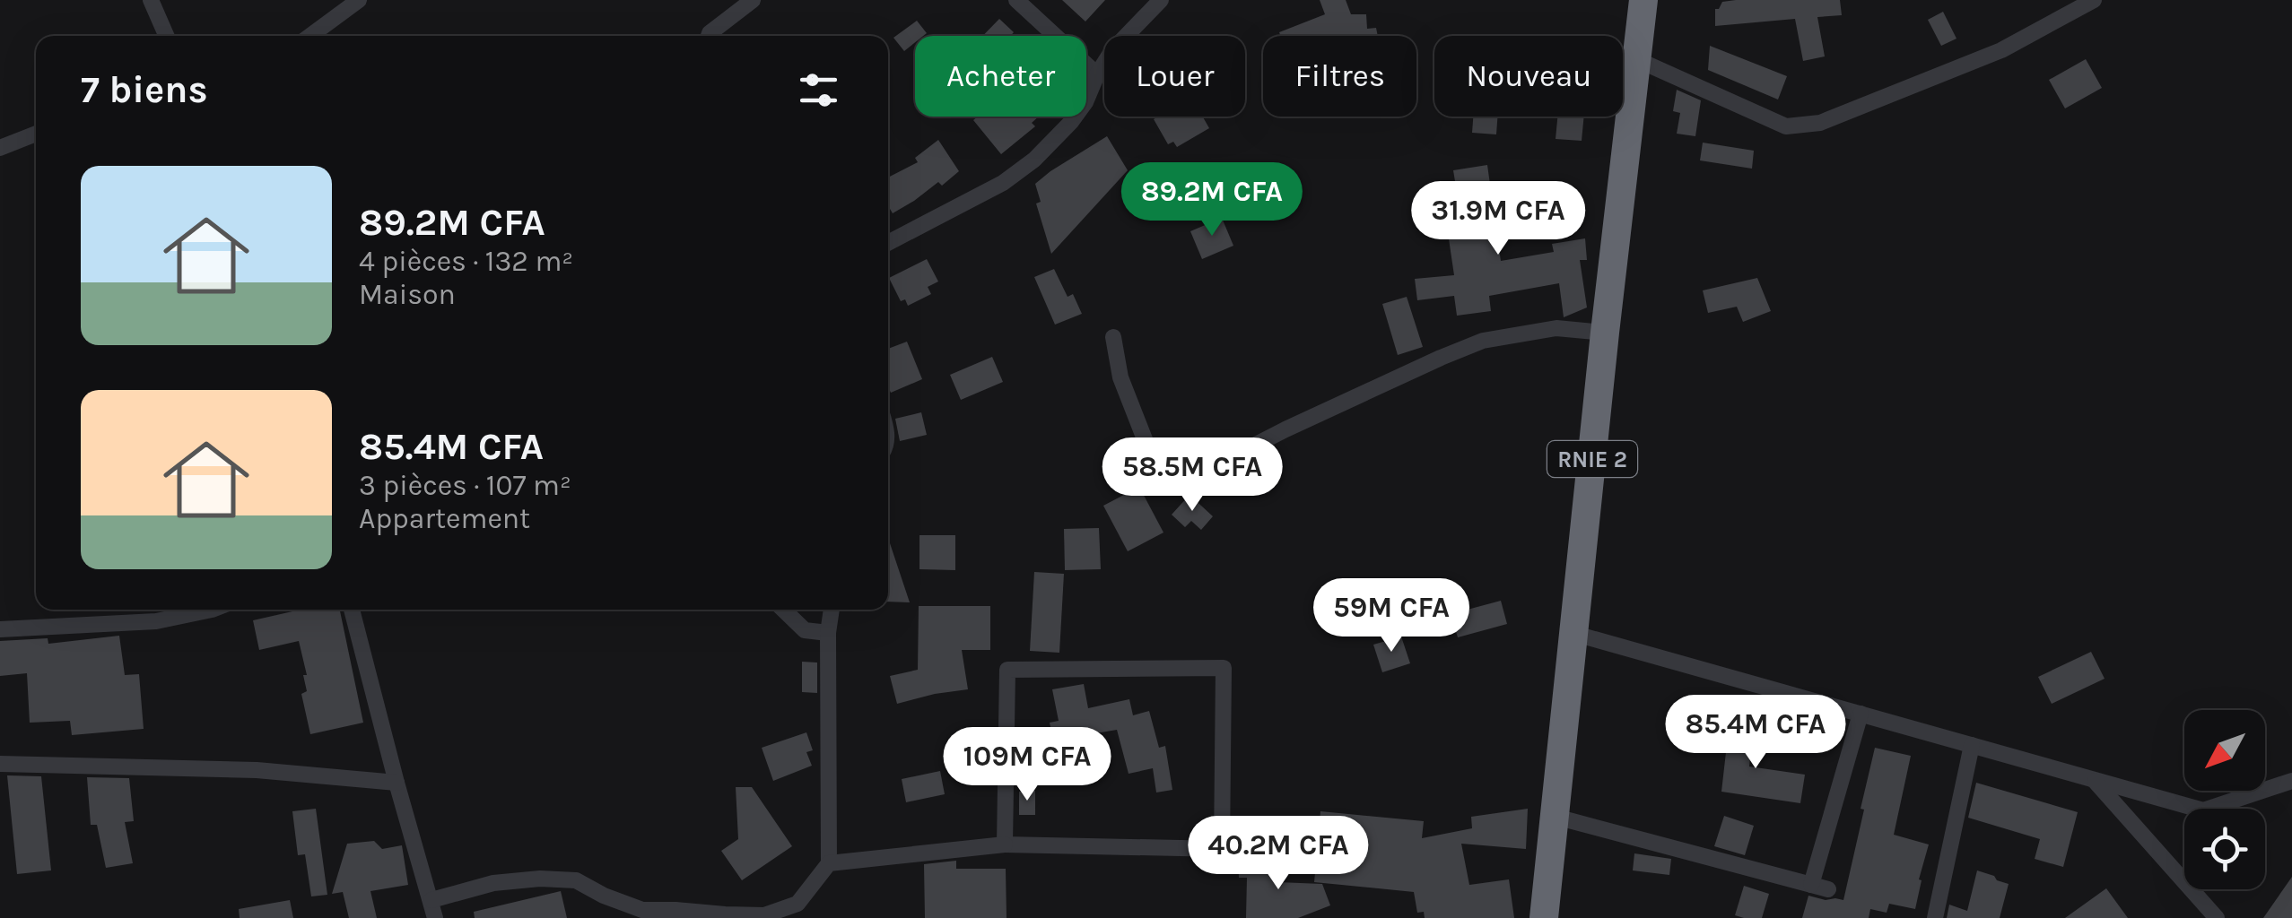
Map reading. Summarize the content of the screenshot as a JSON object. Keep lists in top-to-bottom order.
{
  "streets": {
    "highway": ["RNIE 2"]
  },
  "north": "bottom left",
  "page": {
    "chip": [
      "Acheter",
      "Louer",
      "Filtres",
      "Nouveau"
    ],
    "heading": "7 biens",
    "list": [
      {
        "name": "89.2M CFA",
        "note": "4 pièces · 132 m² · Maison"
      },
      {
        "name": "85.4M CFA",
        "note": "3 pièces · 107 m² · Appartement"
      }
    ],
    "price": [
      "89.2M CFA",
      "31.9M CFA",
      "58.5M CFA",
      "59M CFA",
      "85.4M CFA",
      "109M CFA",
      "40.2M CFA"
    ]
  }
}
